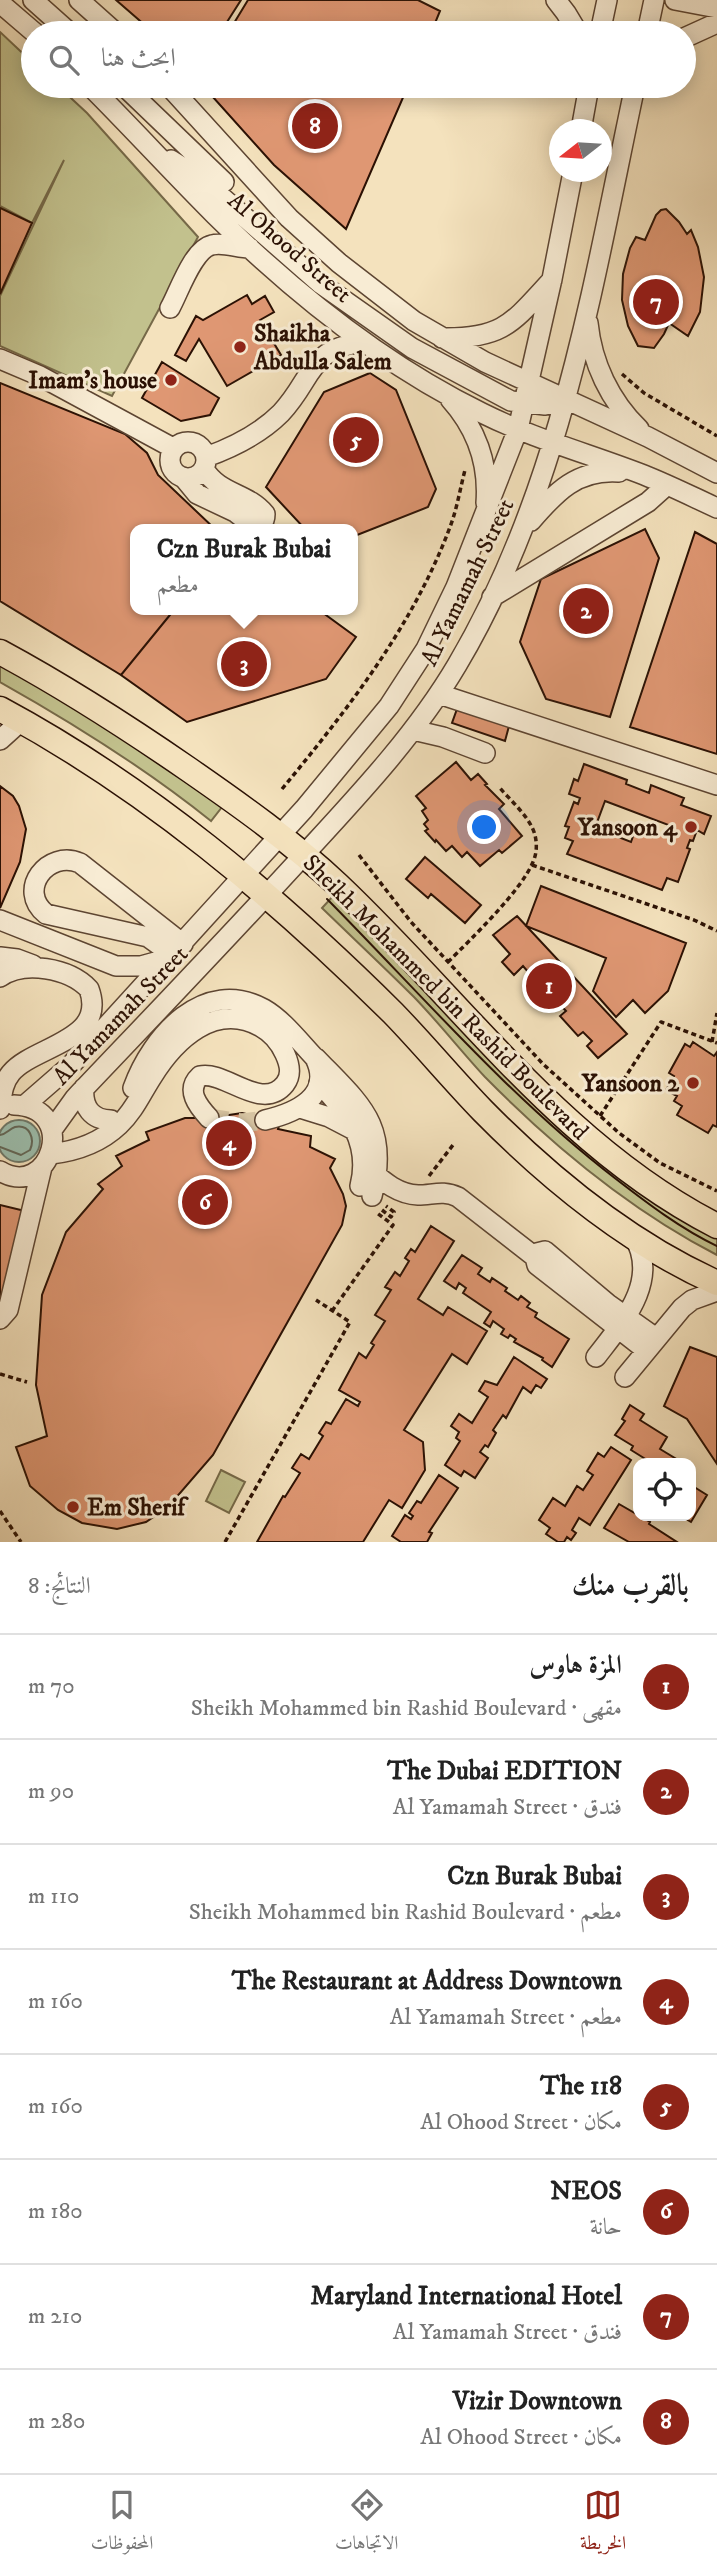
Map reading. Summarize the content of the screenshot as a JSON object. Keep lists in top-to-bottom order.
{
  "streets": {
    "main road": ["Sheikh Mohammed bin Rashid Boulevard"],
    "street": ["Al Ohood Street", "Al Yamamah Street"]
  },
  "crossings": [
    ["Al Ohood Street", "Al Yamamah Street"],
    ["Al Yamamah Street", "Sheikh Mohammed bin Rashid Boulevard"]
  ],
  "places": [
    "Shaikha Abdulla Salem",
    "Imam's house",
    "Yansoon 4",
    "Yansoon 2",
    "Em Sherif"
  ],
  "north": "left",
  "page": {
    "search": "ابحث هنا",
    "pins": [
      "8",
      "7",
      "5",
      "2",
      "3",
      "1",
      "4",
      "6"
    ],
    "popup": ["Czn Burak Bubai", "مطعم"],
    "heading": ["بالقرب منك", "النتائج: 8"],
    "list": [
      {
        "mark": "1",
        "name": "المزة هاوس",
        "note": "مقهى · Sheikh Mohammed bin Rashid Boulevard",
        "value": "70 m"
      },
      {
        "mark": "2",
        "name": "The Dubai EDITION",
        "note": "فندق · Al Yamamah Street",
        "value": "90 m"
      },
      {
        "mark": "3",
        "name": "Czn Burak Bubai",
        "note": "مطعم · Sheikh Mohammed bin Rashid Boulevard",
        "value": "110 m"
      },
      {
        "mark": "4",
        "name": "The Restaurant at Address Downtown",
        "note": "مطعم · Al Yamamah Street",
        "value": "160 m"
      },
      {
        "mark": "5",
        "name": "The 118",
        "note": "مكان · Al Ohood Street",
        "value": "160 m"
      },
      {
        "mark": "6",
        "name": "NEOS",
        "note": "حانة",
        "value": "180 m"
      },
      {
        "mark": "7",
        "name": "Maryland International Hotel",
        "note": "فندق · Al Yamamah Street",
        "value": "210 m"
      },
      {
        "mark": "8",
        "name": "Vizir Downtown",
        "note": "مكان · Al Ohood Street",
        "value": "280 m"
      }
    ],
    "nav": ["الخريطة", "الاتجاهات", "المحفوظات"]
  }
}
